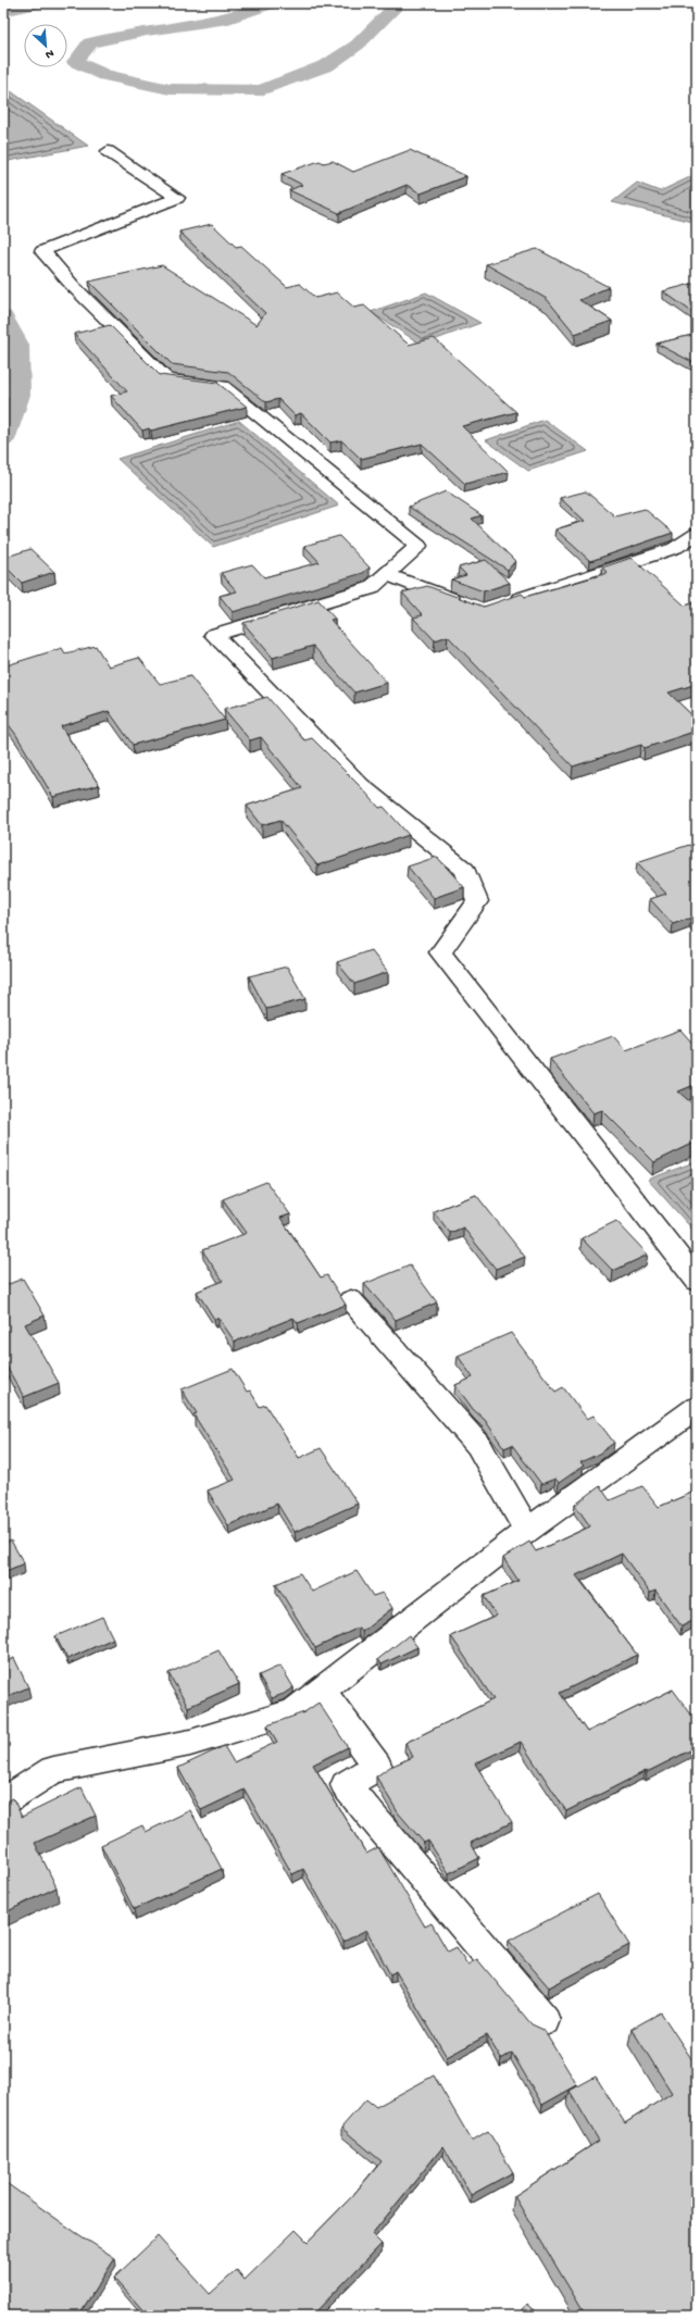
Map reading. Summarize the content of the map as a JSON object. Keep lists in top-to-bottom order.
{
  "north": "bottom right"
}
